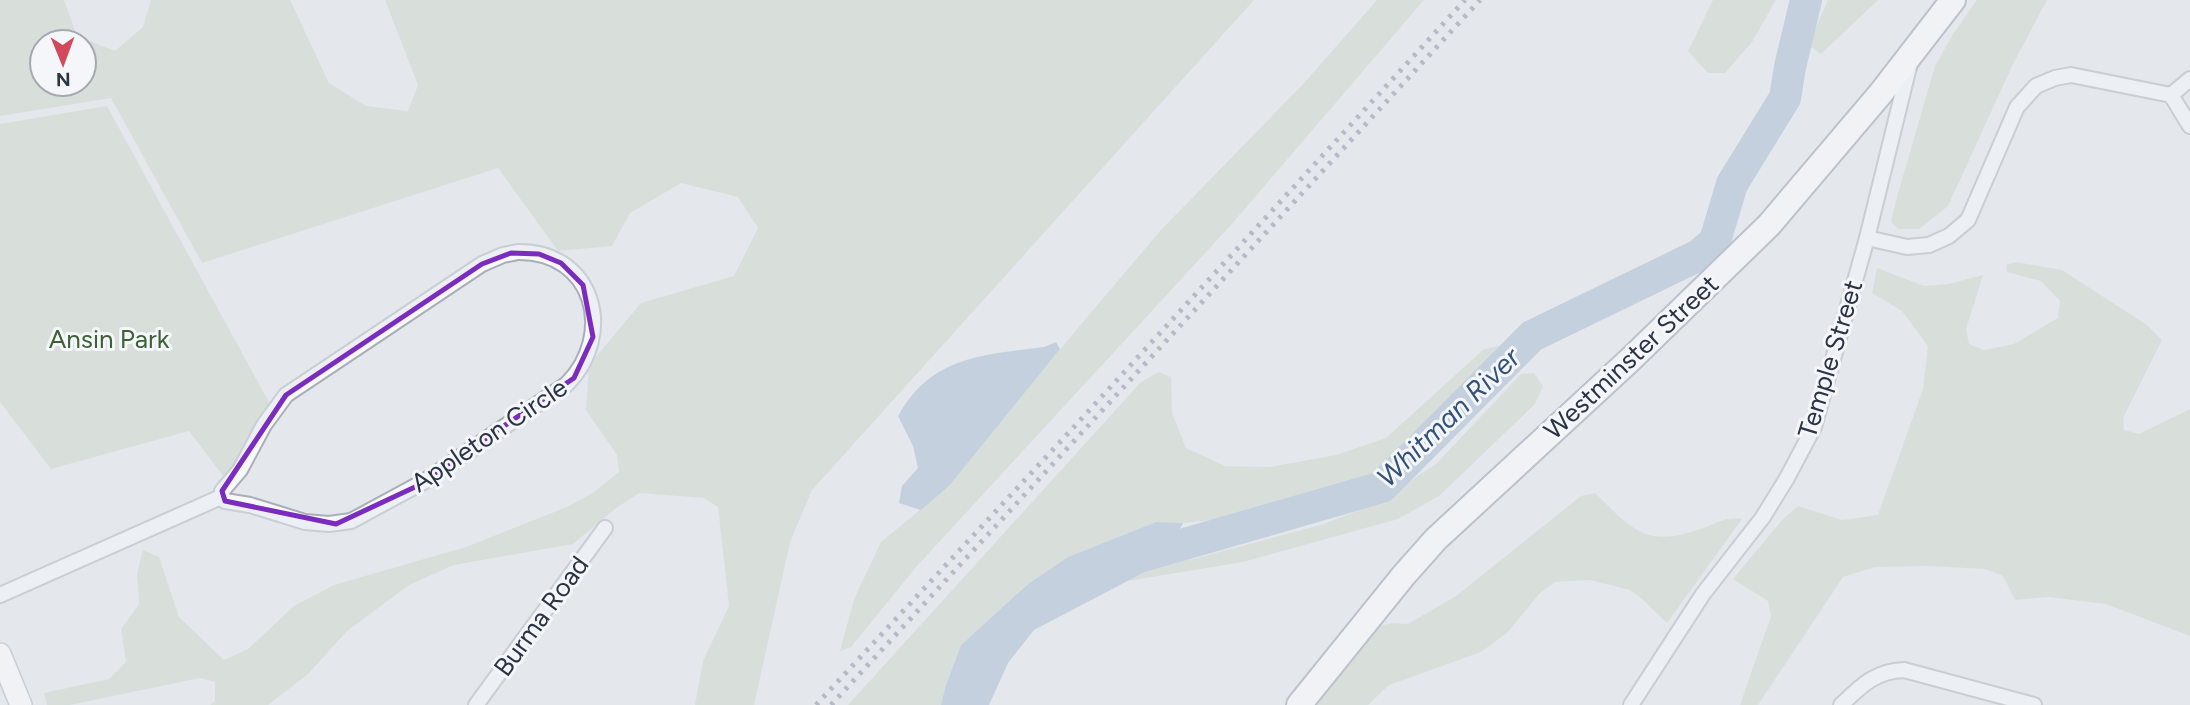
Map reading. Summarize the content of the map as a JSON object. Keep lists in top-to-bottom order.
{
  "streets": {
    "highway": ["Westminster Street"],
    "street": ["Temple Street", "Appleton Circle", "Burma Road"]
  },
  "crossings": [
    ["Westminster Street", "Temple Street"]
  ],
  "water": ["Whitman River"],
  "parks": ["Ansin Park"],
  "north": "bottom"
}
